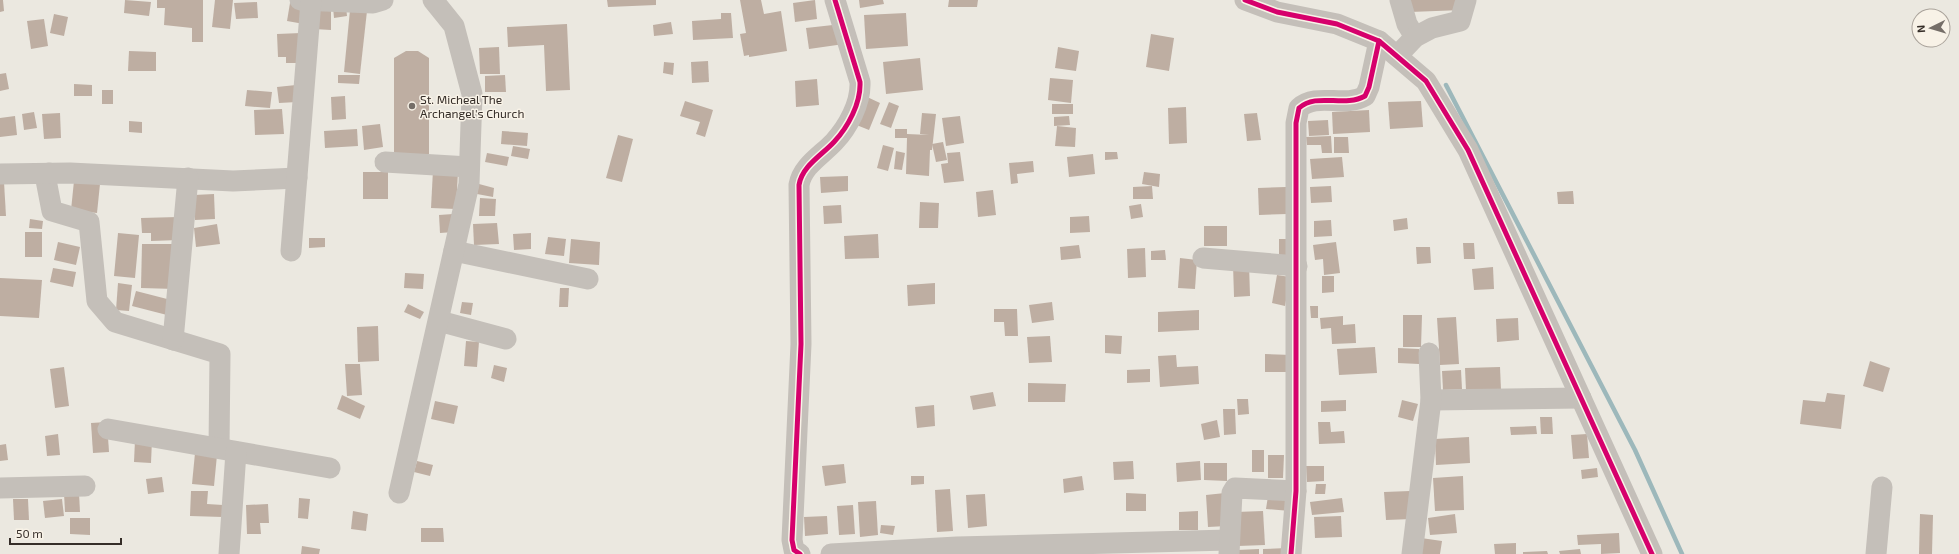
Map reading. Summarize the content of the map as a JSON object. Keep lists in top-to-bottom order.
{
  "places": ["St. Micheal The Archangel's Church"],
  "scale_bar": "50 m",
  "north": "left"
}
